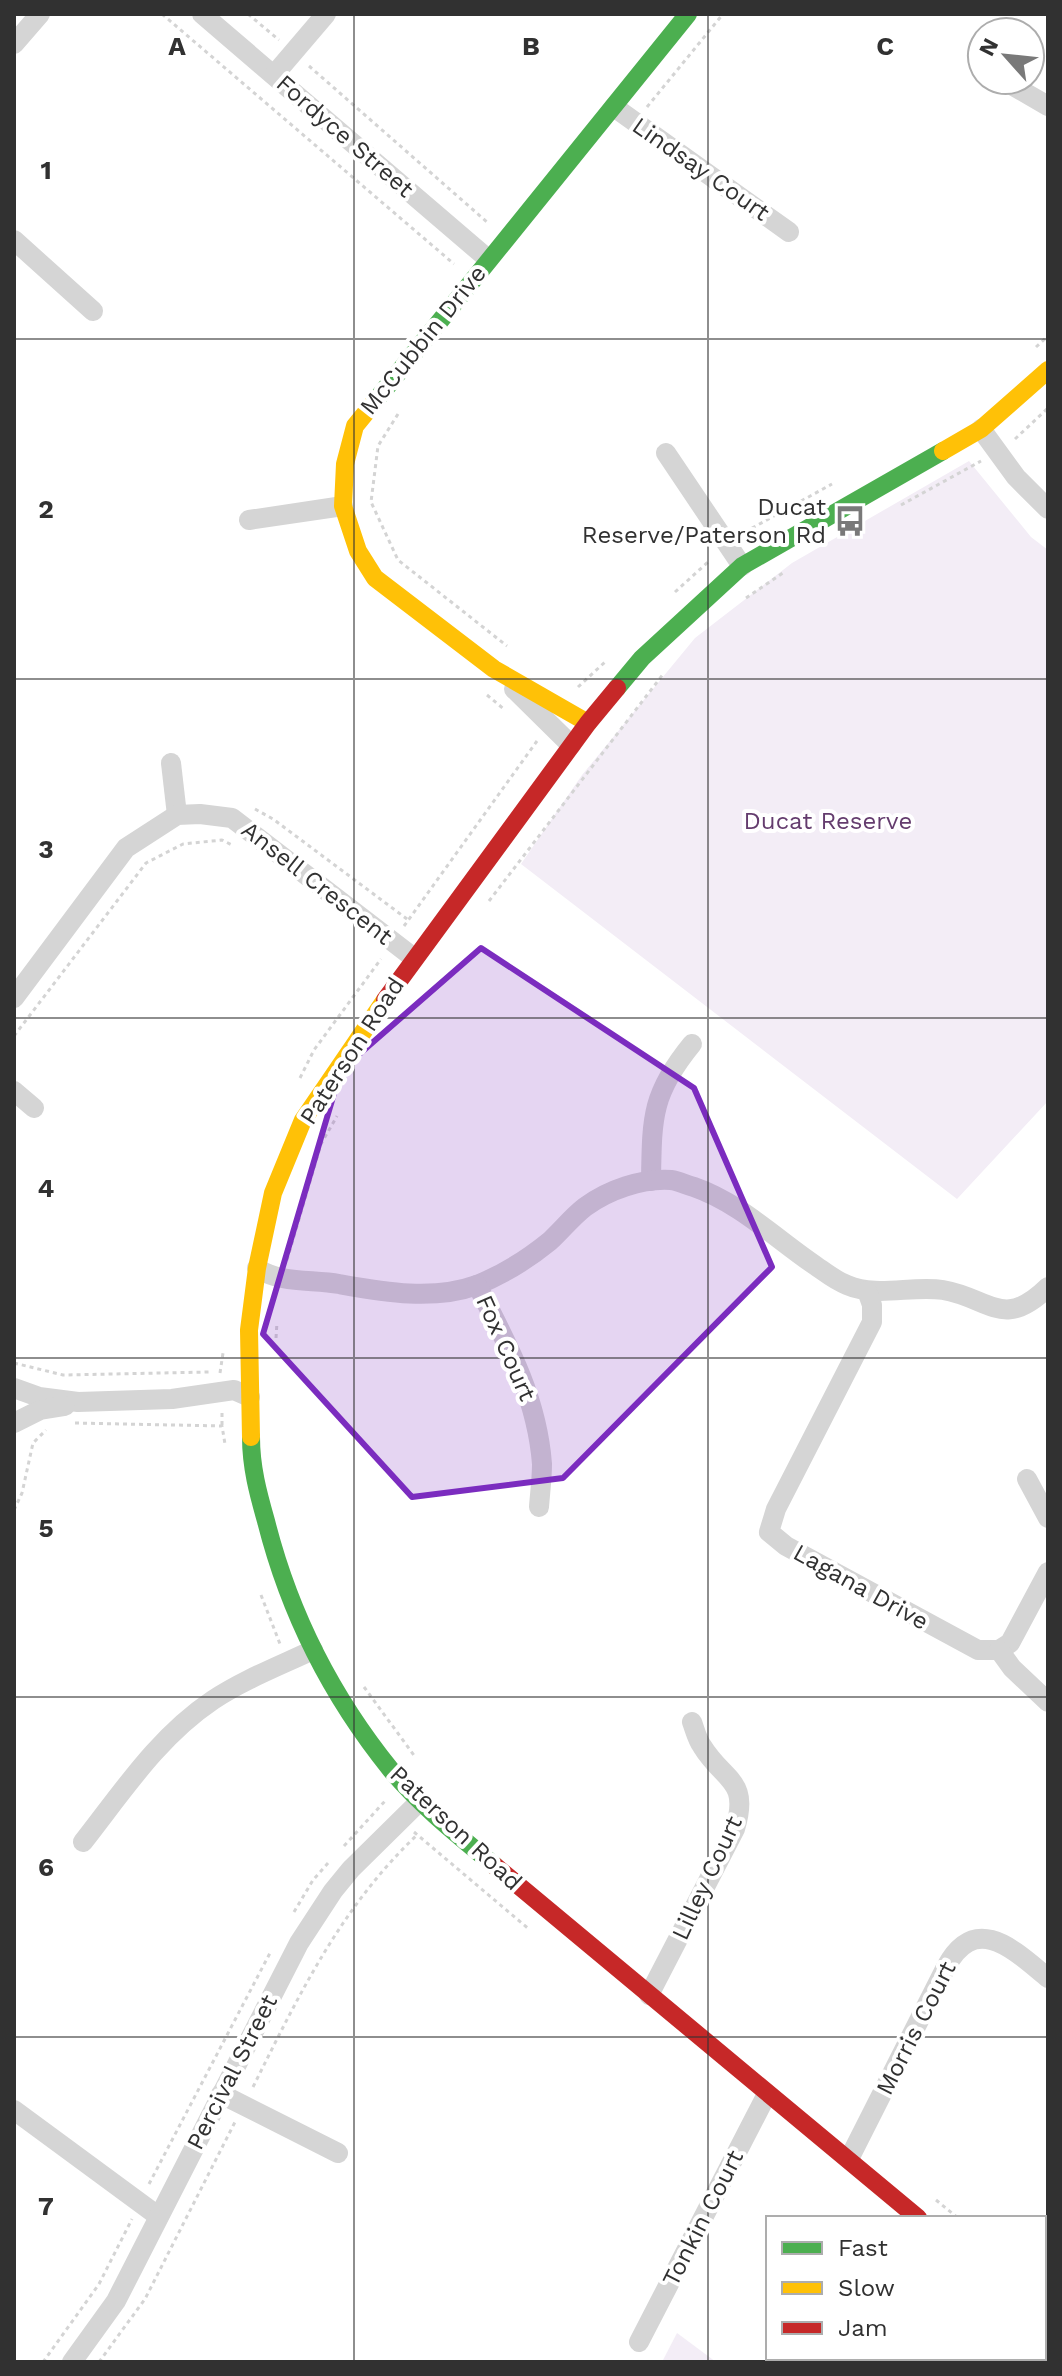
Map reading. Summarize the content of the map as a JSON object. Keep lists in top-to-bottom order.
{
  "streets": {
    "street": [
      "Fordyce Street",
      "Lindsay Court",
      "McCubbin Drive",
      "Ansell Crescent",
      "Paterson Road",
      "Fox Court",
      "Lagana Drive",
      "Lilley Court",
      "Morris Court",
      "Percival Street",
      "Tonkin Court"
    ]
  },
  "crossings": [
    ["Fordyce Street", "McCubbin Drive"],
    ["Lindsay Court", "McCubbin Drive"],
    ["McCubbin Drive", "Paterson Road"],
    ["Ansell Crescent", "Paterson Road"],
    ["Paterson Road", "Lilley Court"],
    ["Paterson Road", "Morris Court"],
    ["Paterson Road", "Percival Street"],
    ["Paterson Road", "Tonkin Court"]
  ],
  "parks": ["Ducat Reserve"],
  "places": {
    "bus stop": ["Ducat Reserve/Paterson Rd"]
  },
  "legend": ["Fast", "Slow", "Jam"],
  "north": "top left",
  "grid": {
    "columns": ["A", "B", "C"],
    "rows": [
      "1",
      "2",
      "3",
      "4",
      "5",
      "6",
      "7"
    ]
  }
}
